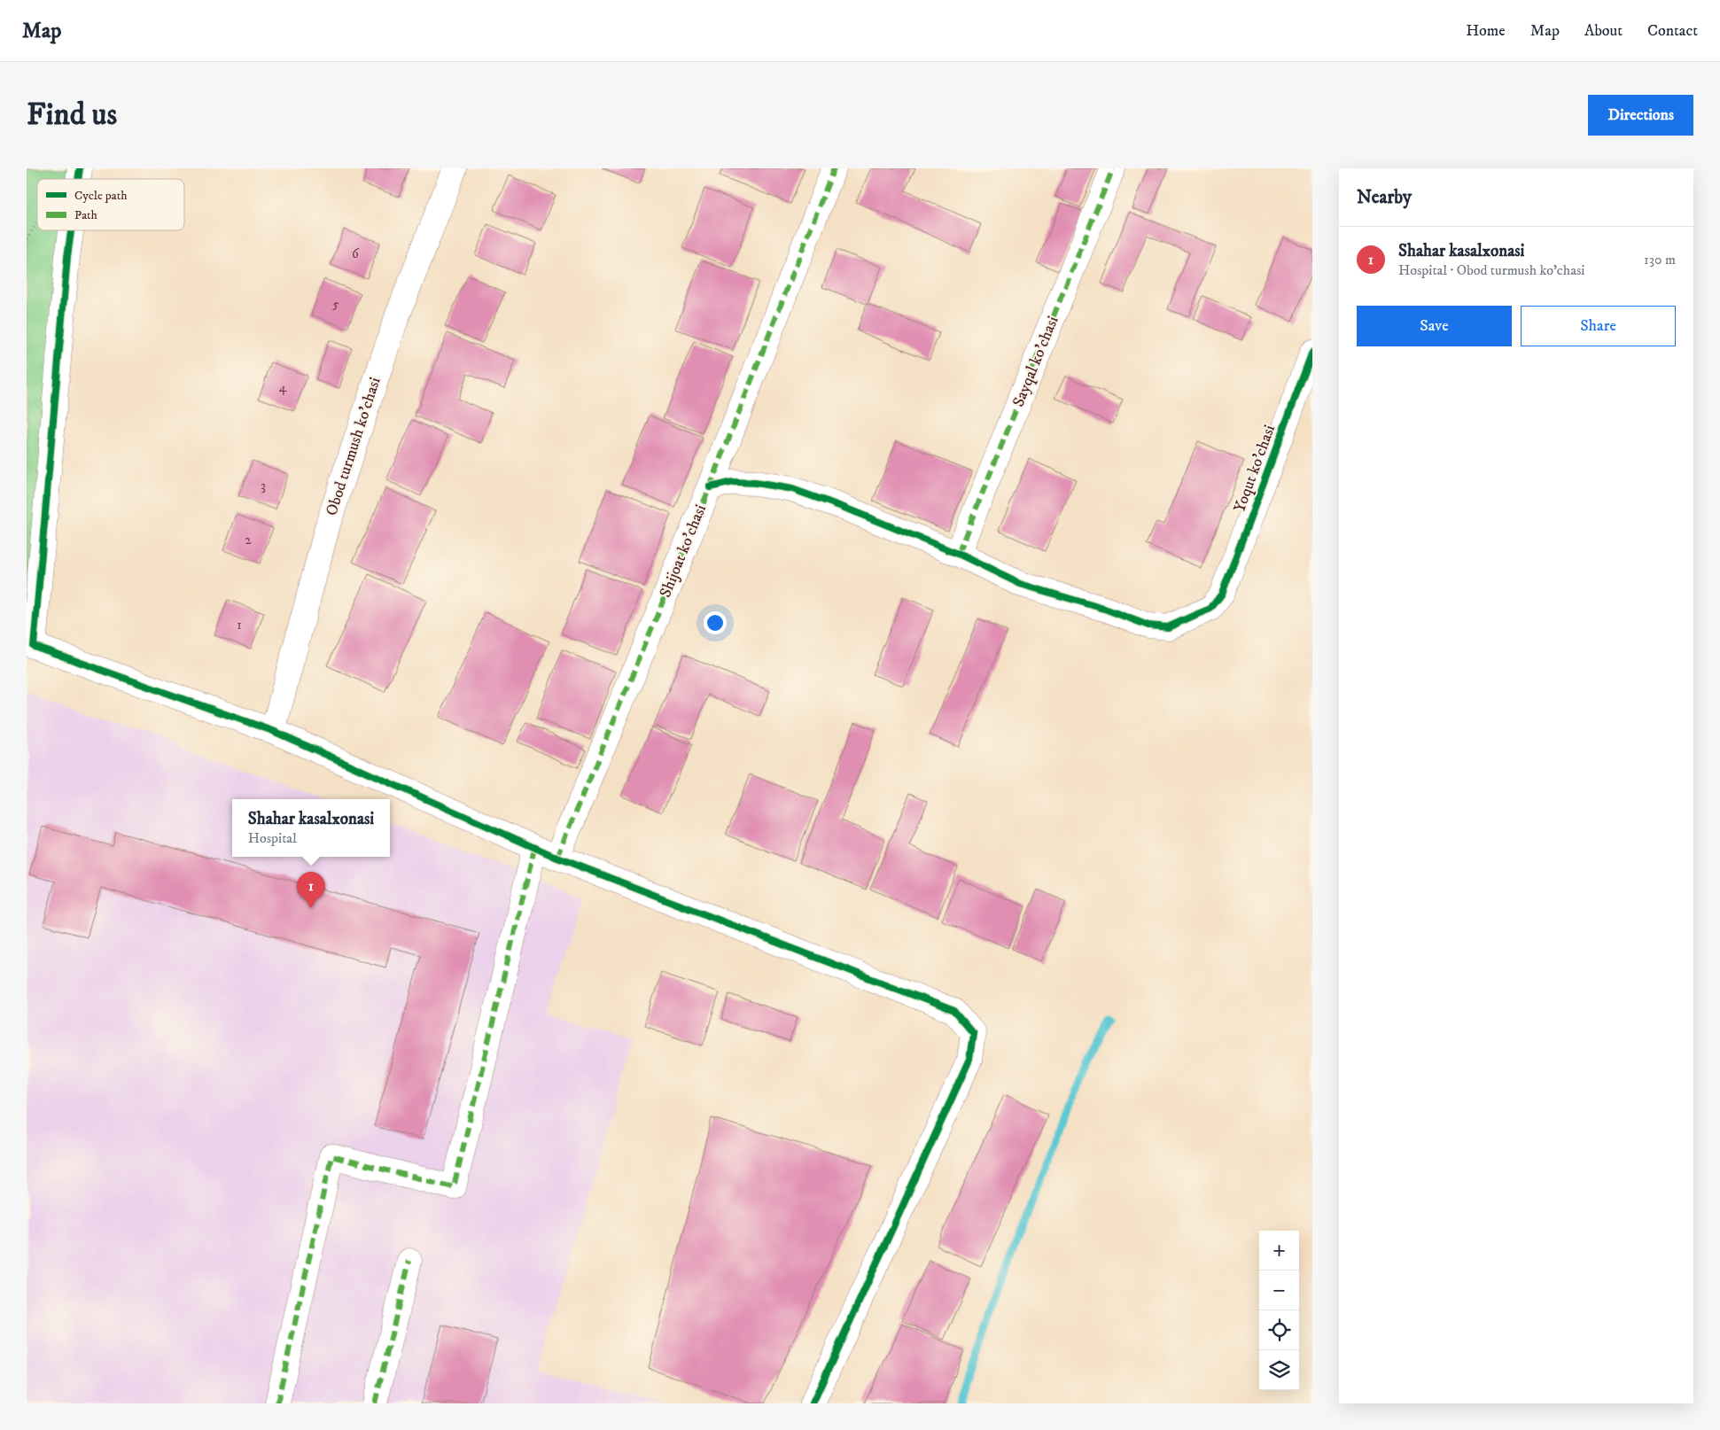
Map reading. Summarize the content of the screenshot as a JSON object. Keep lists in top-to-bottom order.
{
  "streets": {
    "street": [
      "Sayqal ko'chasi",
      "Obod turmush ko'chasi",
      "Yoqut ko'chasi",
      "Shijoat ko'chasi"
    ]
  },
  "crossings": [
    ["Sayqal ko'chasi", "Yoqut ko'chasi"]
  ],
  "house_numbers": [
    "6",
    "5",
    "4",
    "3",
    "2",
    "1"
  ],
  "legend": ["Cycle path", "Path"],
  "page": {
    "header": "Map",
    "nav": [
      "Home",
      "Map",
      "About",
      "Contact"
    ],
    "buttons": [
      "Directions",
      ["Save", "Share"]
    ],
    "title": "Find us",
    "heading": "Nearby",
    "list": [
      {
        "mark": "1",
        "name": "Shahar kasalxonasi",
        "note": "Hospital · Obod turmush ko'chasi",
        "value": "130 m"
      }
    ],
    "popup": ["Shahar kasalxonasi", "Hospital"],
    "pins": "1",
    "map_buttons": ["+", "−"]
  }
}
